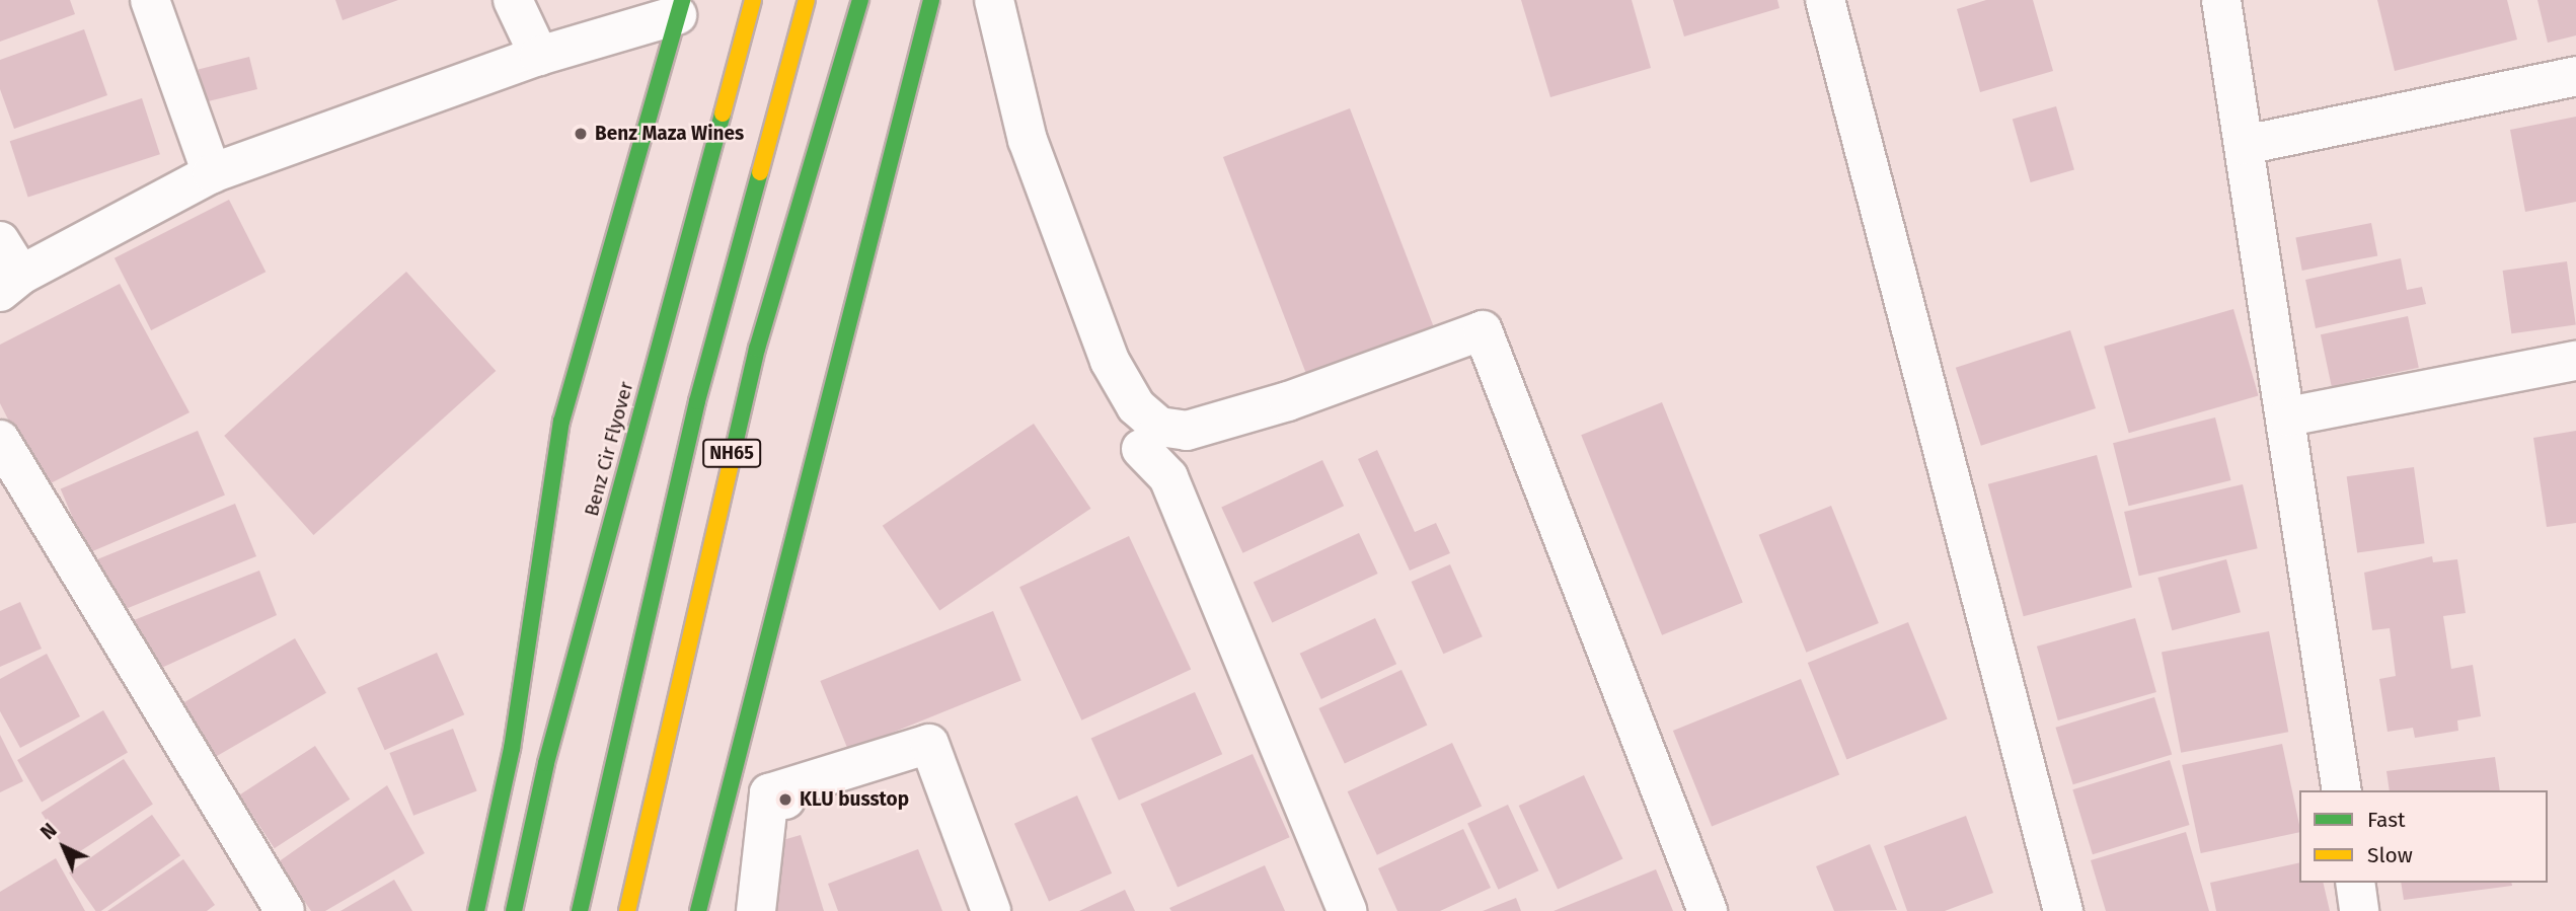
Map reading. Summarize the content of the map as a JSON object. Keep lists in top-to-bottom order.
{
  "streets": {
    "main road": ["Benz Cir Flyover", "NH65"]
  },
  "places": ["Benz Maza Wines", "KLU busstop"],
  "legend": ["Fast", "Slow"],
  "north": "top left"
}
